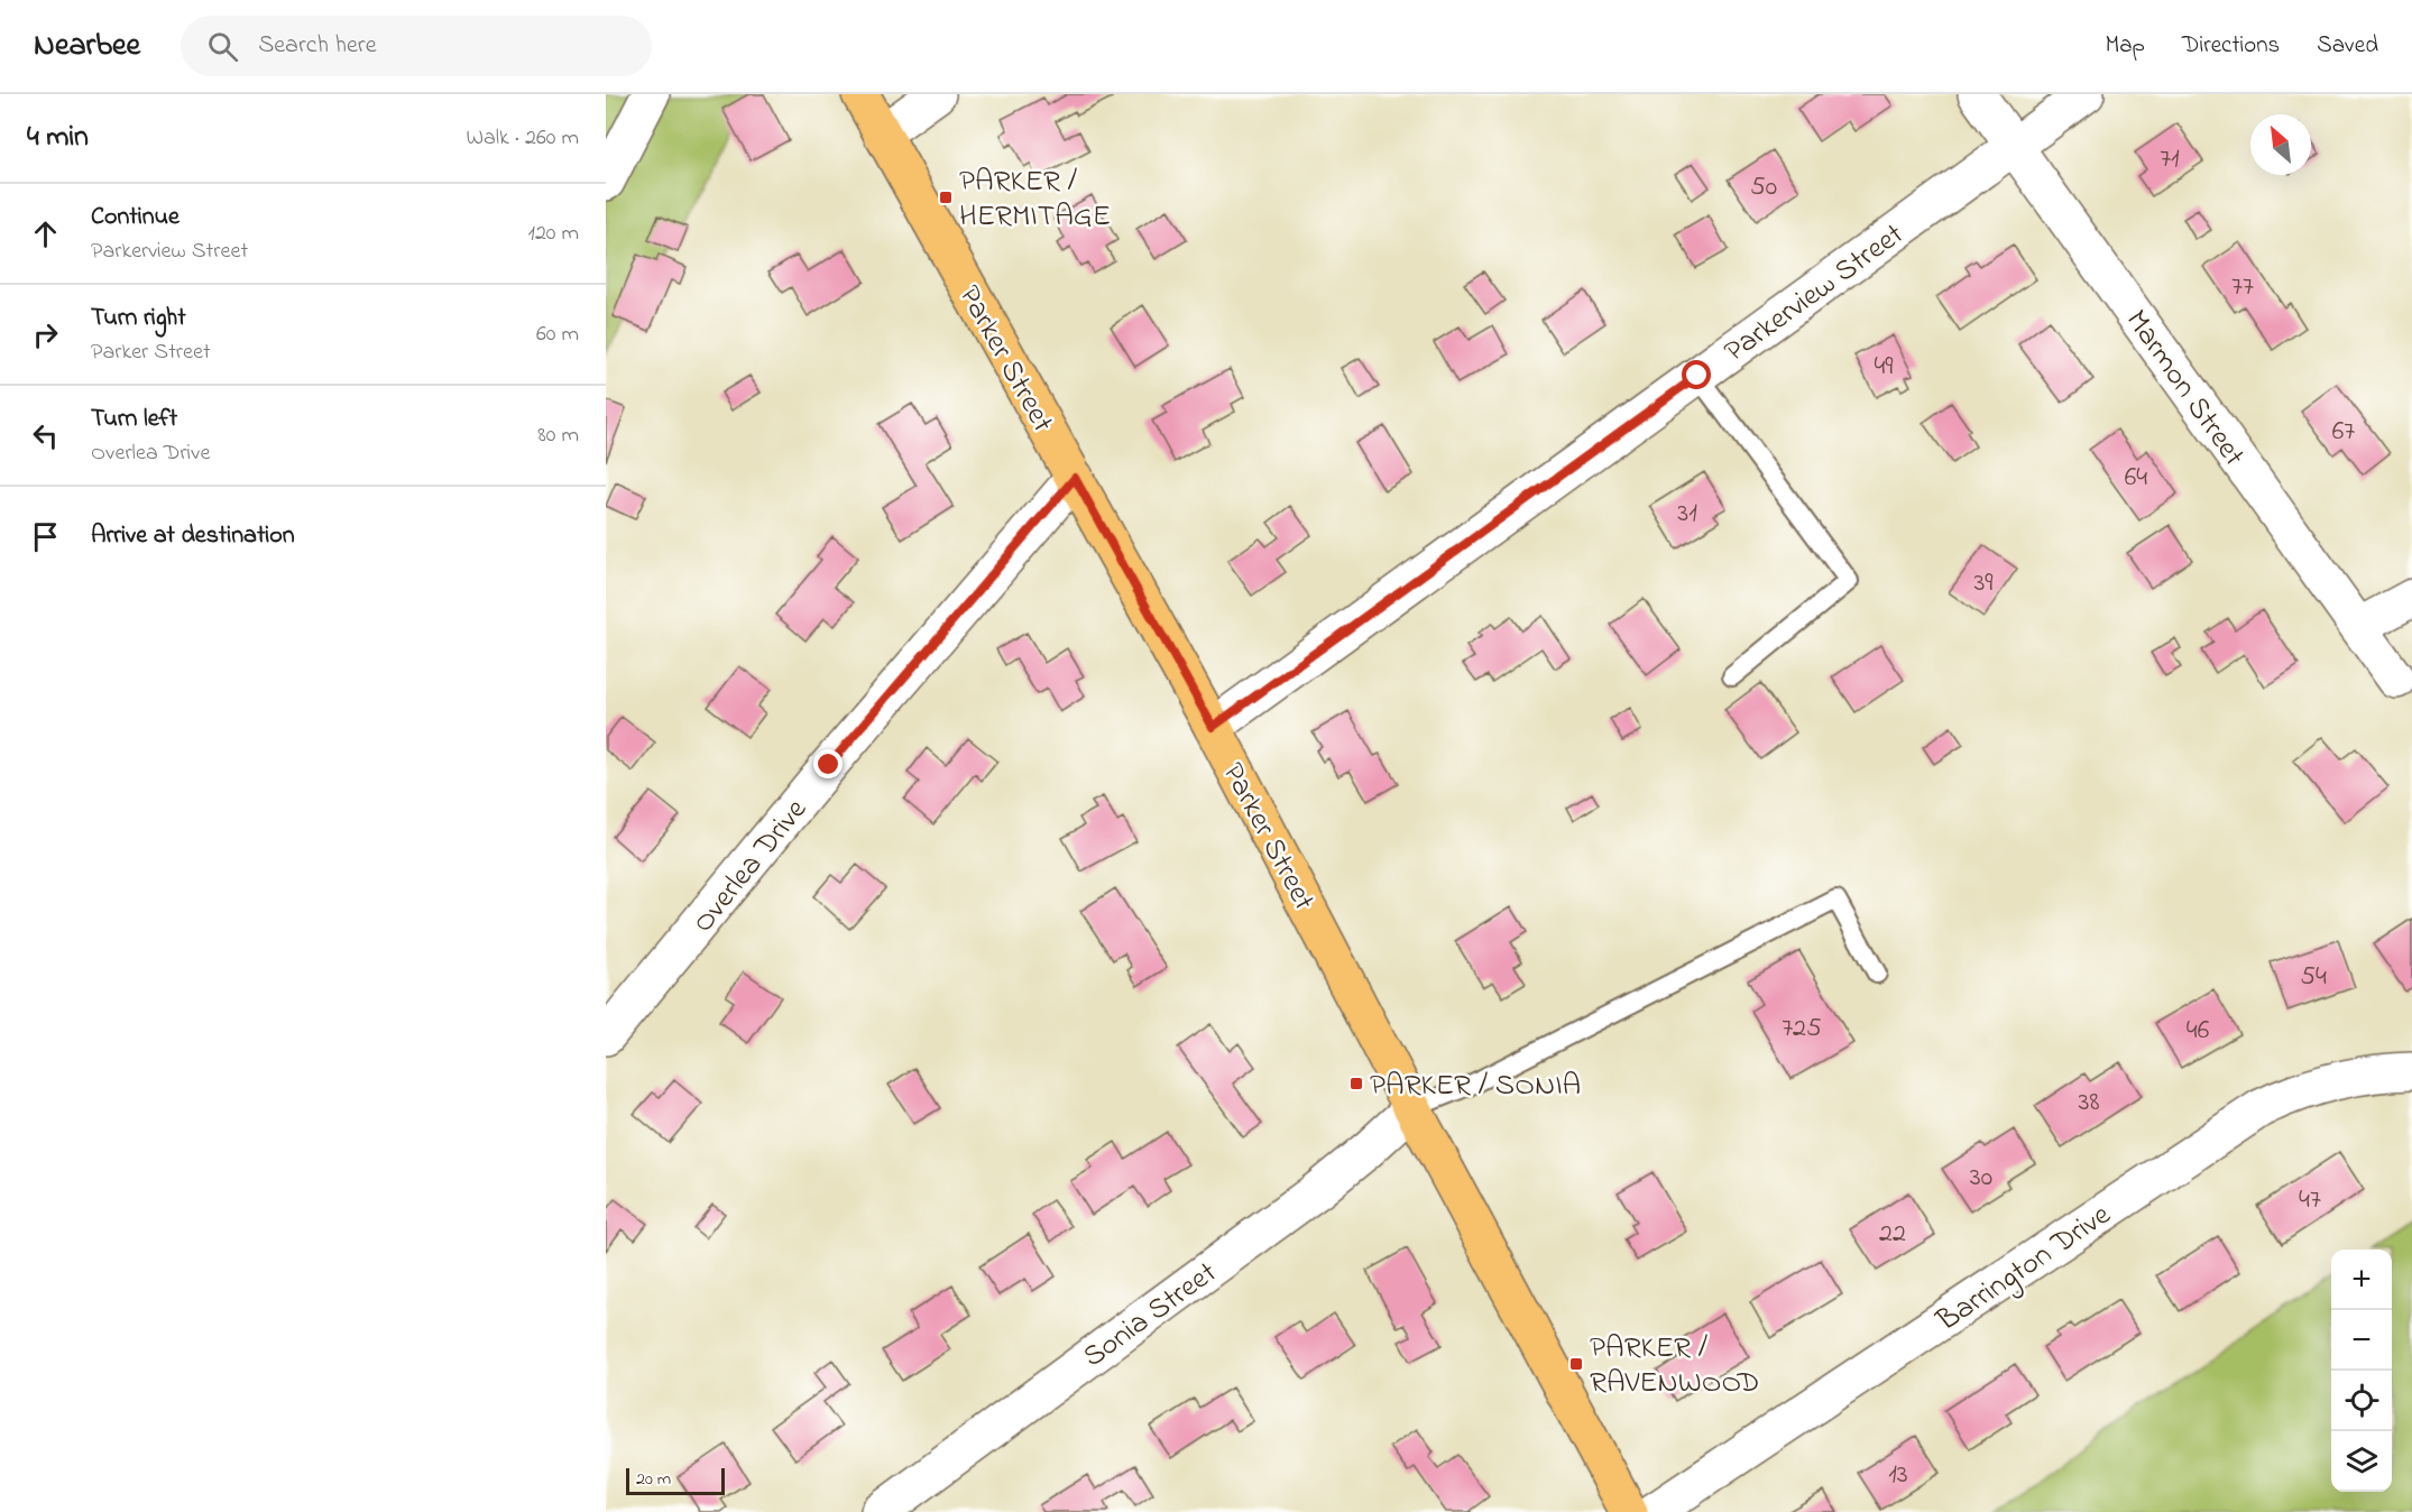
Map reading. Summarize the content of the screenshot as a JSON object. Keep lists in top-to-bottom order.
{
  "streets": {
    "main road": ["Parker Street"],
    "street": [
      "Parkerview Street",
      "Marmon Street",
      "Overlea Drive",
      "Barrington Drive",
      "Sonia Street"
    ]
  },
  "crossings": [
    ["Parkerview Street", "Parker Street"],
    ["Parkerview Street", "Marmon Street"],
    ["Parker Street", "Overlea Drive"],
    ["Parker Street", "Sonia Street"]
  ],
  "places": {
    "transit": ["PARKER / HERMITAGE", "PARKER / SONIA", "PARKER / RAVENWOOD"]
  },
  "house_numbers": [
    "71",
    "50",
    "77",
    "49",
    "67",
    "64",
    "31",
    "39",
    "54",
    "725",
    "46",
    "38",
    "30",
    "47",
    "22",
    "13"
  ],
  "scale_bar": "20 m",
  "north": "top left",
  "page": {
    "header": "Nearbee",
    "search": "Search here",
    "nav": ["Map", "Directions", "Saved"],
    "heading": ["4 min", "Walk · 260 m"],
    "list": [
      ["Continue", "Parkerview Street", "120 m"],
      ["Turn right", "Parker Street", "60 m"],
      ["Turn left", "Overlea Drive", "80 m"],
      "Arrive at destination"
    ],
    "map_buttons": ["+", "−"],
    "scale": "20 m"
  }
}
